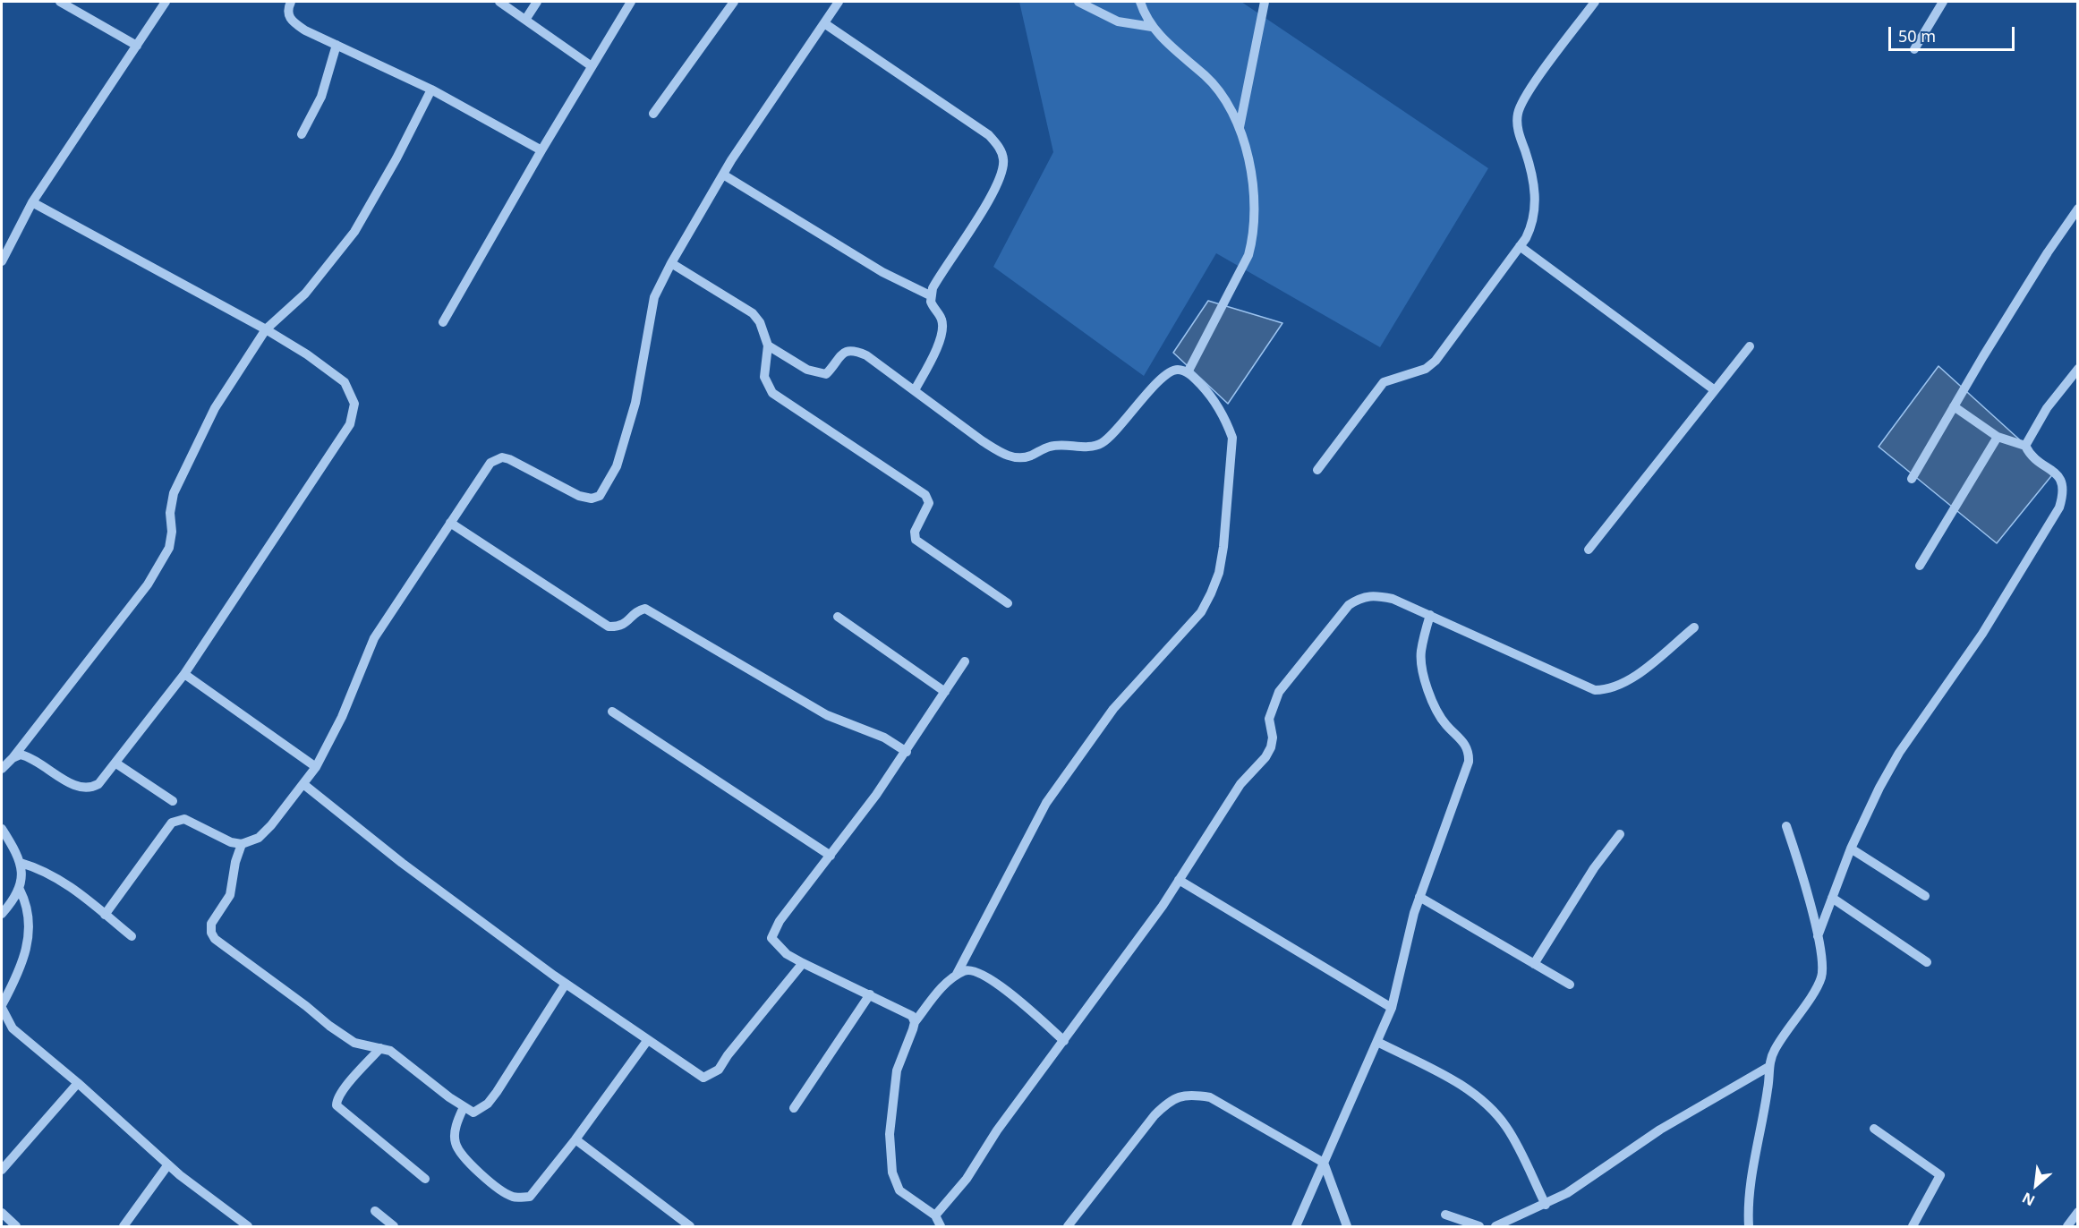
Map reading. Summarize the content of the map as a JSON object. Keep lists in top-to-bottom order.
{
  "scale_bar": "50 m",
  "north": "bottom left"
}
